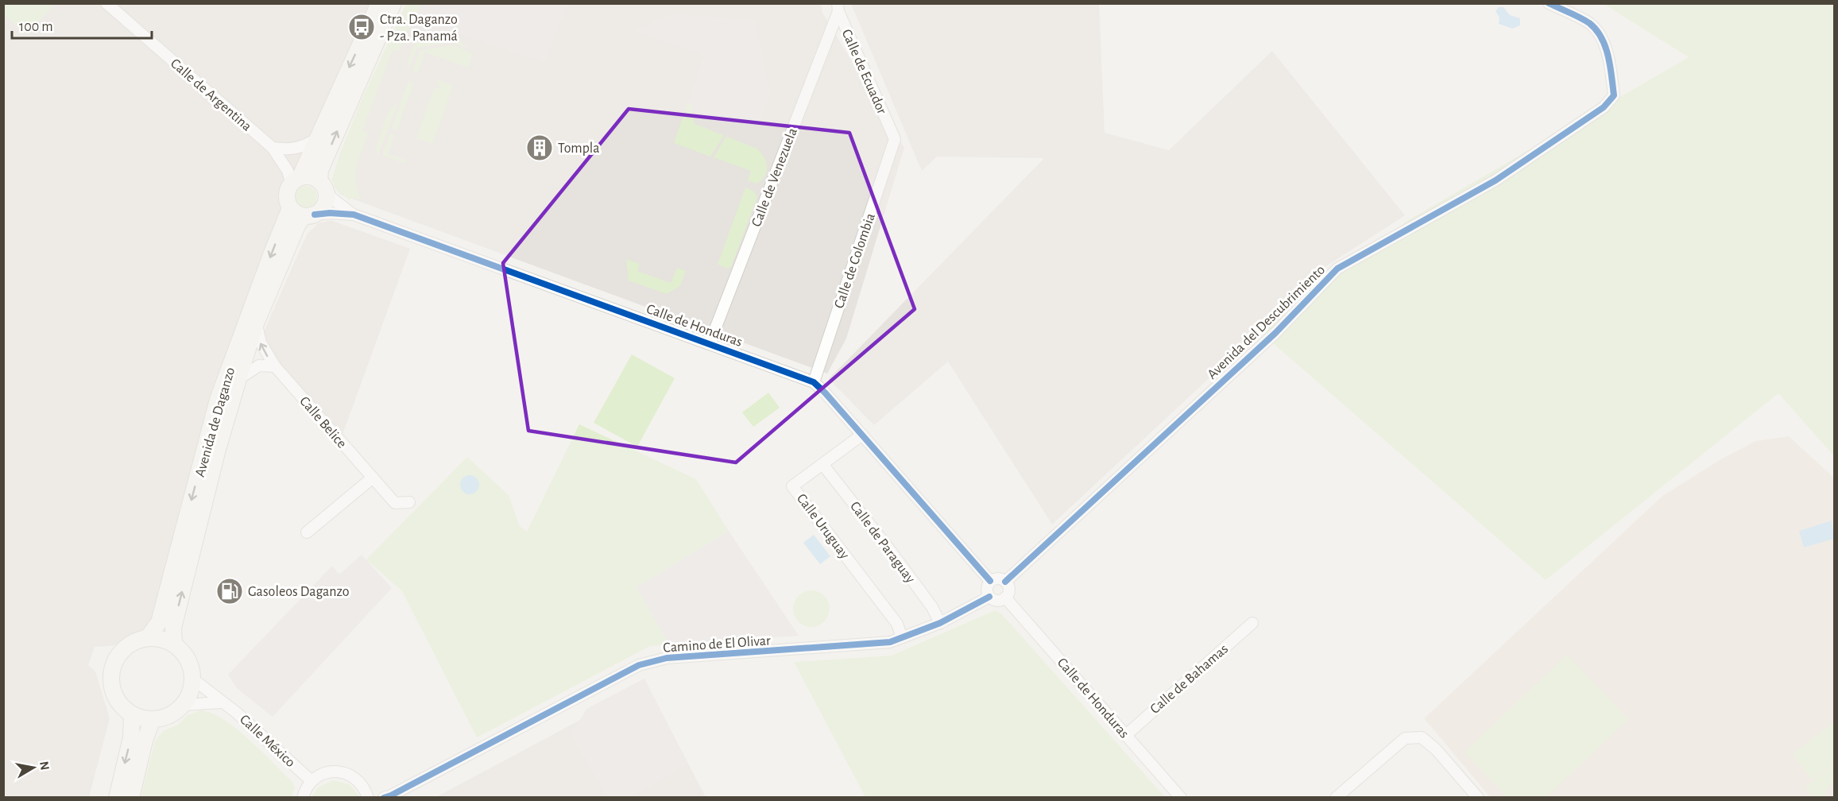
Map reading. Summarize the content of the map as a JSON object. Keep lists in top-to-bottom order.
{
  "streets": {
    "main road": ["Avenida de Daganzo"],
    "street": [
      "Calle de Ecuador",
      "Calle de Argentina",
      "Calle de Venezuela",
      "Calle de Colombia",
      "Avenida del Descubrimiento",
      "Calle de Honduras",
      "Calle Belice",
      "Calle Uruguay",
      "Calle de Paraguay",
      "Camino de El Olivar",
      "Calle de Bahamas",
      "Calle México"
    ]
  },
  "crossings": [
    ["Calle de Ecuador", "Calle de Venezuela"],
    ["Calle de Ecuador", "Calle de Colombia"],
    ["Calle de Argentina", "Calle de Honduras"],
    ["Calle de Argentina", "Avenida de Daganzo"],
    ["Calle de Venezuela", "Calle de Honduras"],
    ["Calle de Colombia", "Calle de Honduras"],
    ["Avenida del Descubrimiento", "Calle de Honduras"],
    ["Avenida del Descubrimiento", "Camino de El Olivar"],
    ["Calle de Honduras", "Avenida de Daganzo"],
    ["Calle de Honduras", "Calle Uruguay"],
    ["Calle de Honduras", "Camino de El Olivar"],
    ["Calle de Honduras", "Calle de Bahamas"],
    ["Avenida de Daganzo", "Calle Belice"],
    ["Avenida de Daganzo", "Calle México"],
    ["Calle Uruguay", "Calle de Paraguay"],
    ["Calle Uruguay", "Camino de El Olivar"],
    ["Calle de Paraguay", "Camino de El Olivar"]
  ],
  "places": {
    "bus stop": ["Ctra. Daganzo - Pza. Panamá"],
    "building": ["Tompla"],
    "fuel station": ["Gasoleos Daganzo"]
  },
  "scale_bar": "100 m",
  "north": "right"
}
